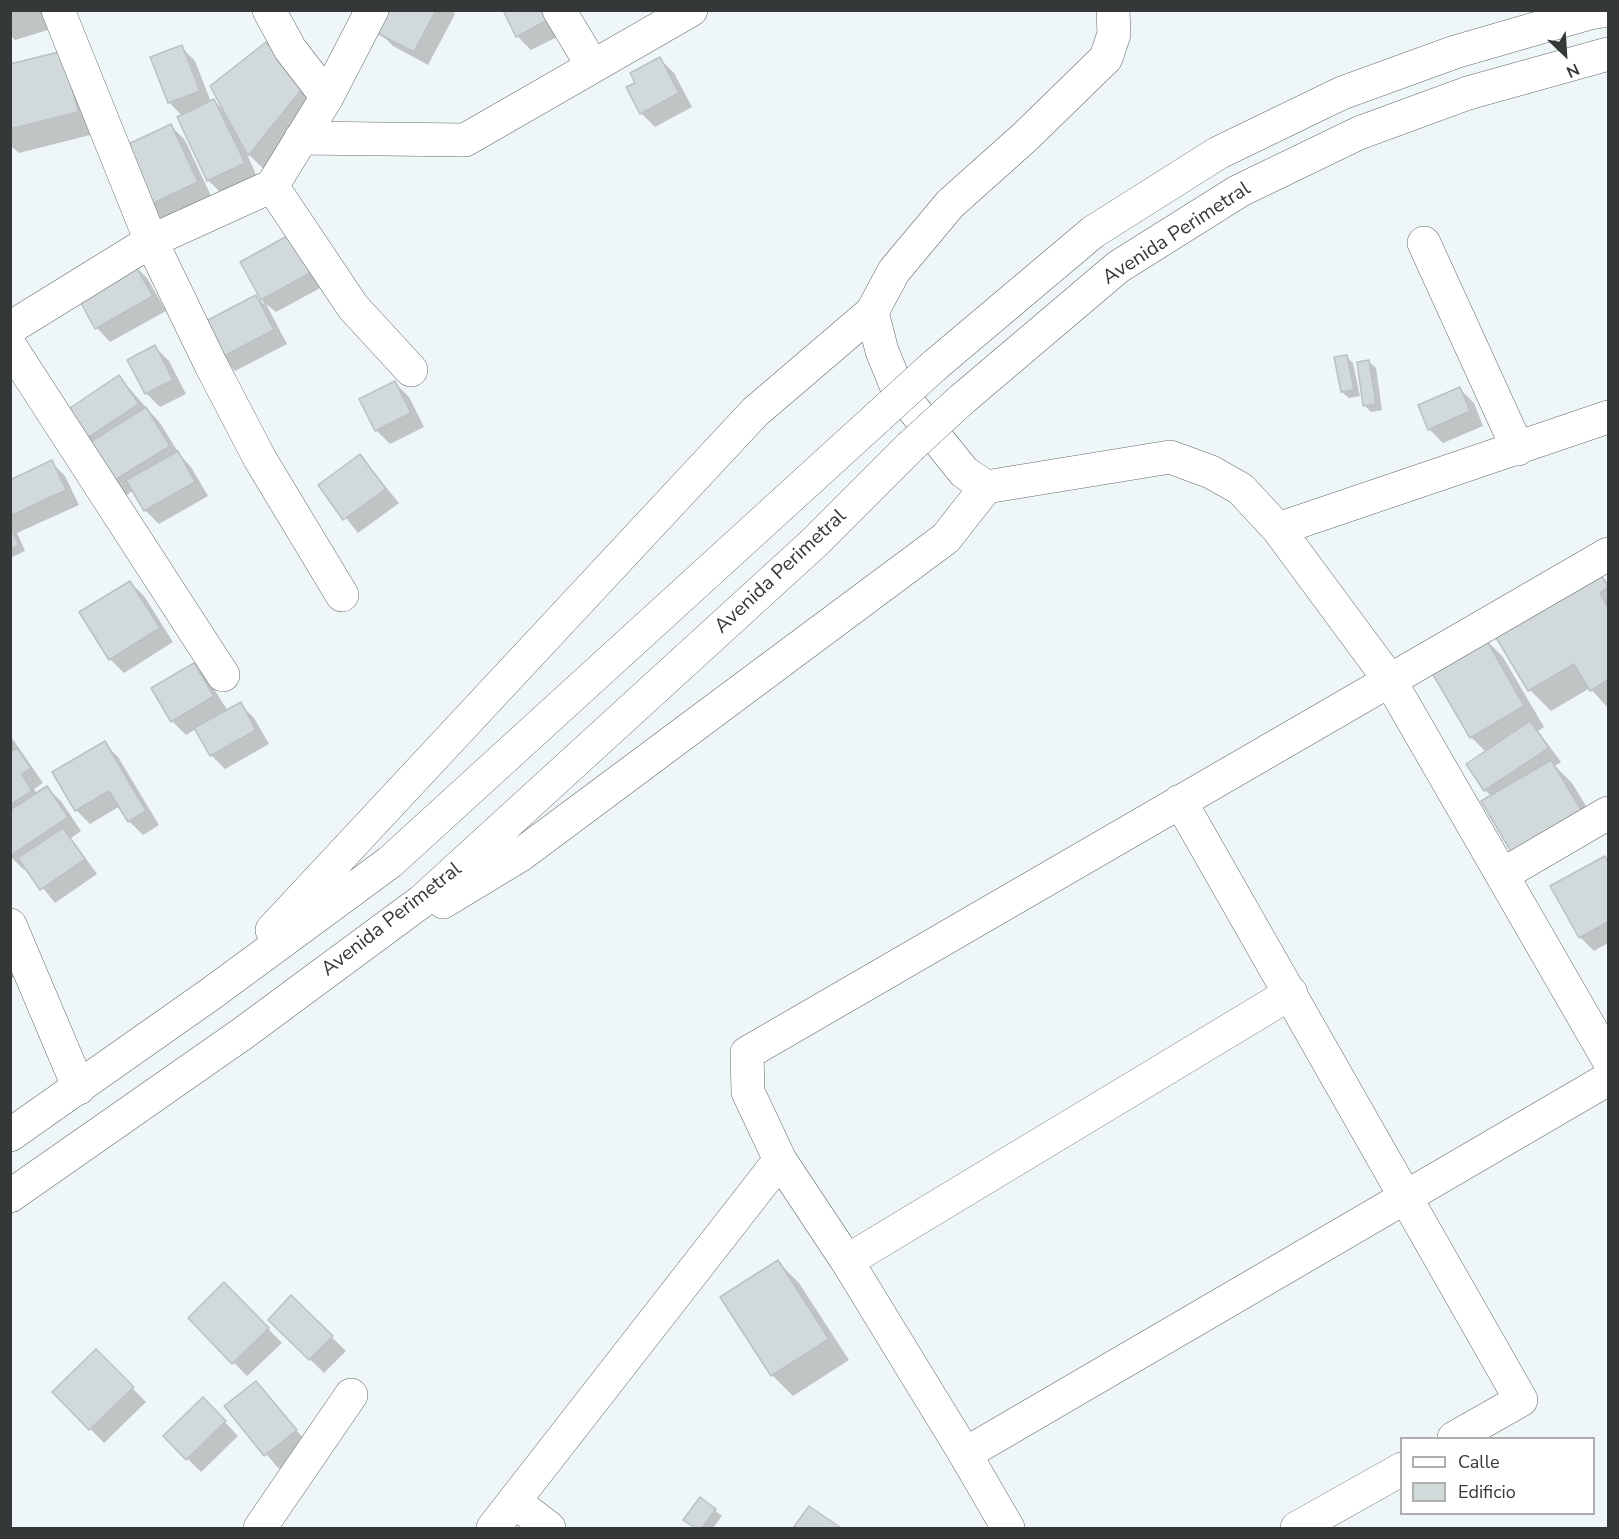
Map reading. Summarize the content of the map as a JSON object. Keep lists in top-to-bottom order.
{
  "streets": {
    "street": ["Avenida Perimetral"]
  },
  "legend": ["Calle", "Edificio"],
  "north": "bottom right"
}
